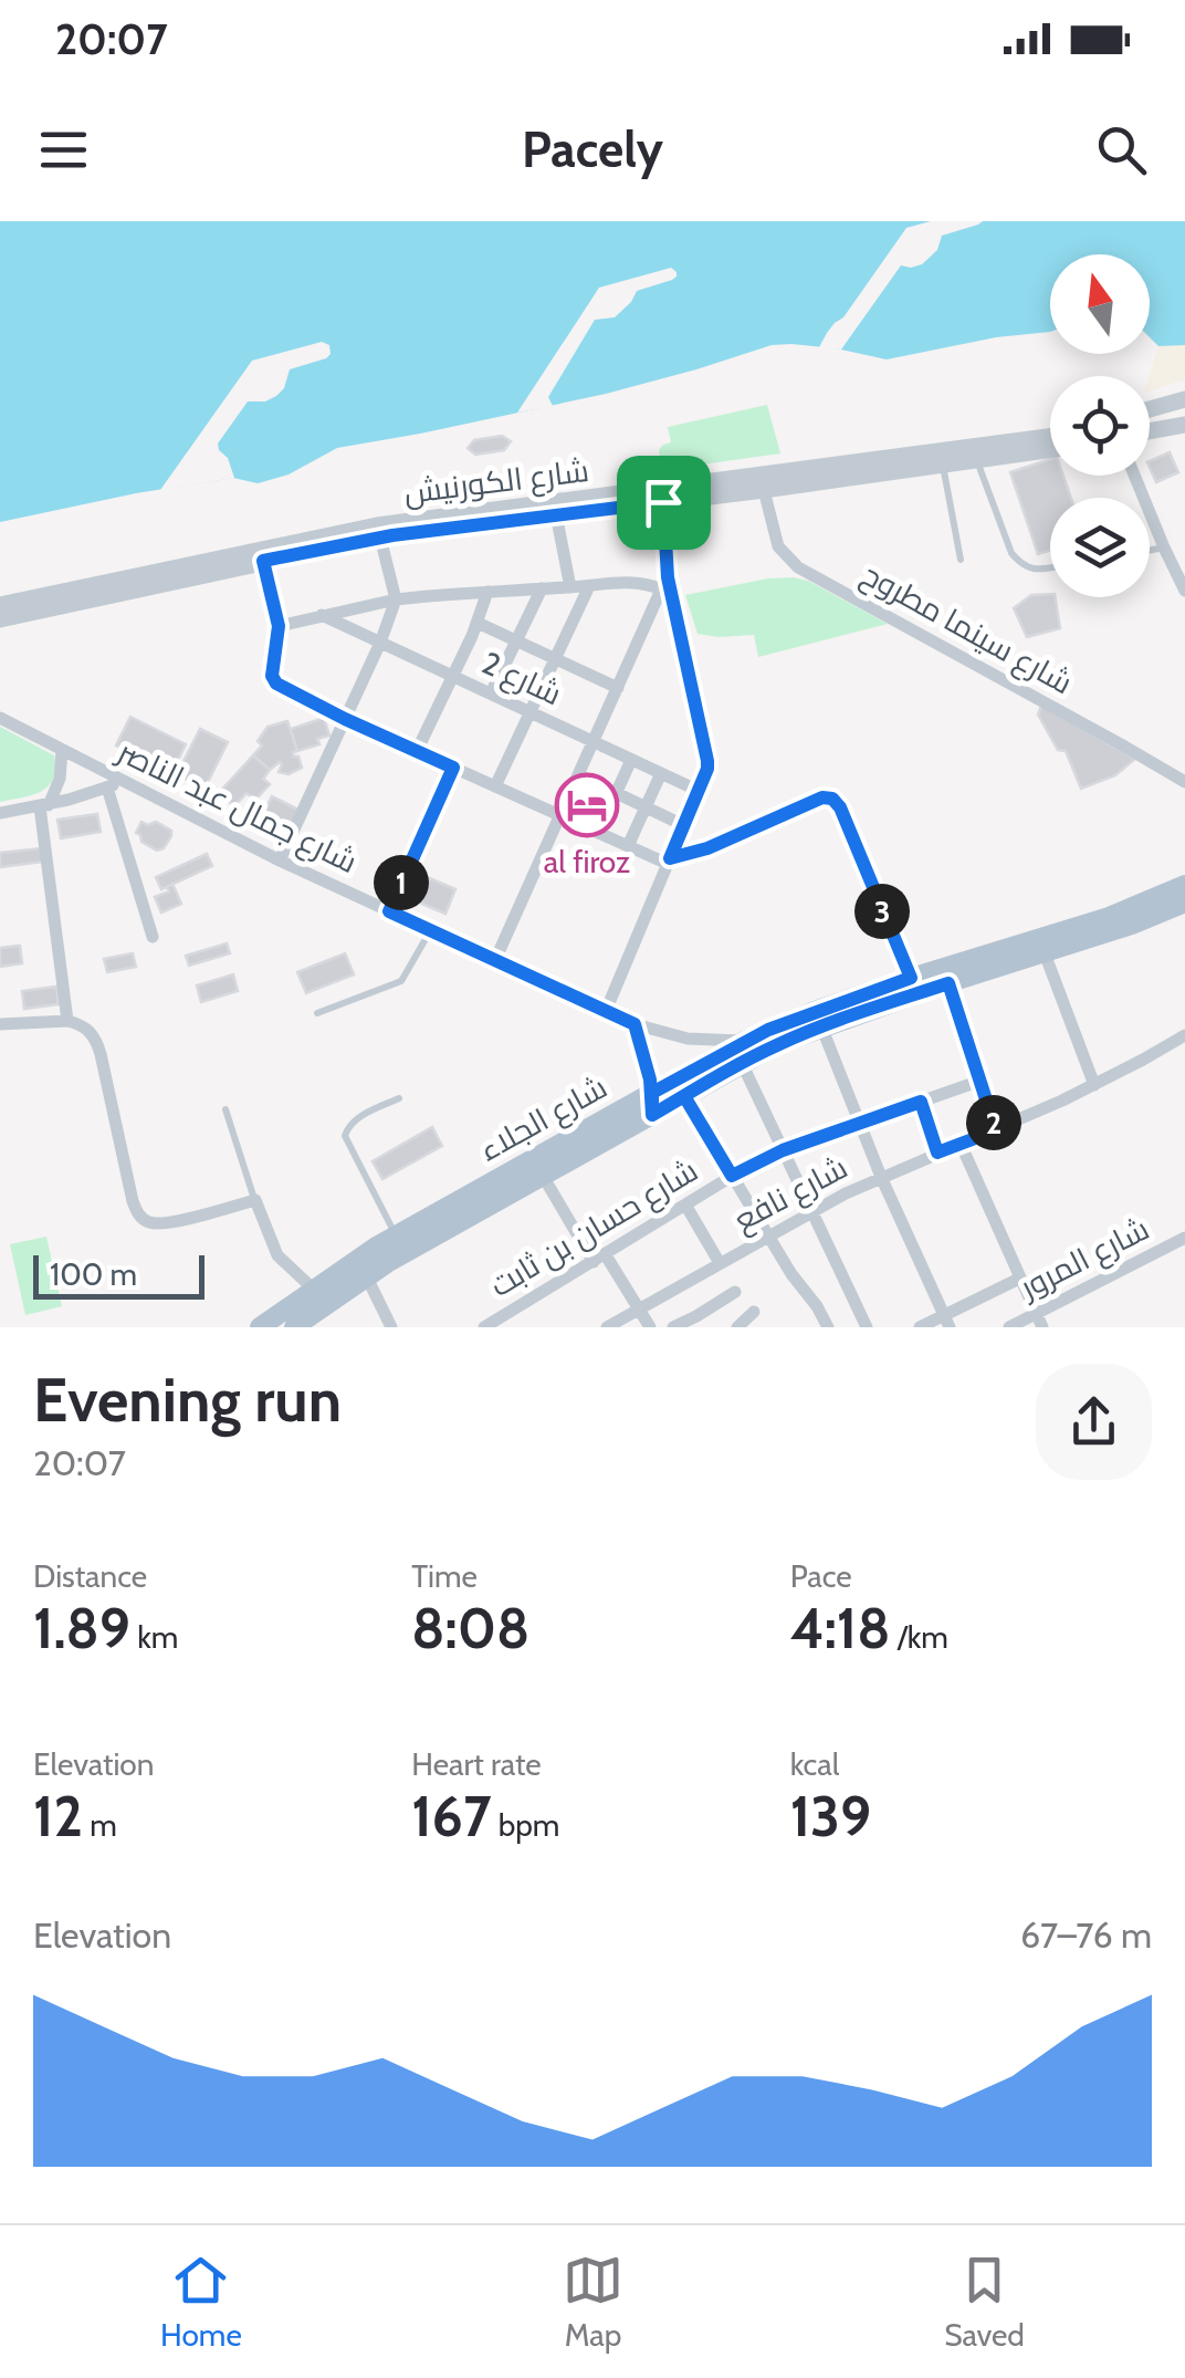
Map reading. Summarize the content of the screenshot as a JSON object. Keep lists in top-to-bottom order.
{
  "streets": {
    "main road": ["شارع الجلاء"],
    "street": [
      "شارع الكورنيش",
      "شارع سينما مطروح",
      "شارع 2",
      "شارع جمال عبد الناصر",
      "شارع نافع",
      "شارع حسان بن ثابت",
      "شارع المرور"
    ]
  },
  "crossings": [
    ["شارع الكورنيش", "شارع سينما مطروح"],
    ["شارع جمال عبد الناصر", "شارع الجلاء"]
  ],
  "places": {
    "hotel": ["al firoz"]
  },
  "scale_bar": "100 m",
  "north": "top",
  "page": {
    "status": "20:07",
    "header": "Pacely",
    "pins": ["1", "3", "2"],
    "scale": "100 m",
    "heading": ["Evening run", "20:07"],
    "stats": [
      ["Distance", "1.89 km"],
      ["Time", "8:08"],
      ["Pace", "4:18 /km"],
      ["Elevation", "12 m"],
      ["Heart rate", "167 bpm"],
      ["kcal", "139"]
    ],
    "chart": ["Elevation", "67–76 m"],
    "tabs": ["Home", "Map", "Saved"]
  }
}
